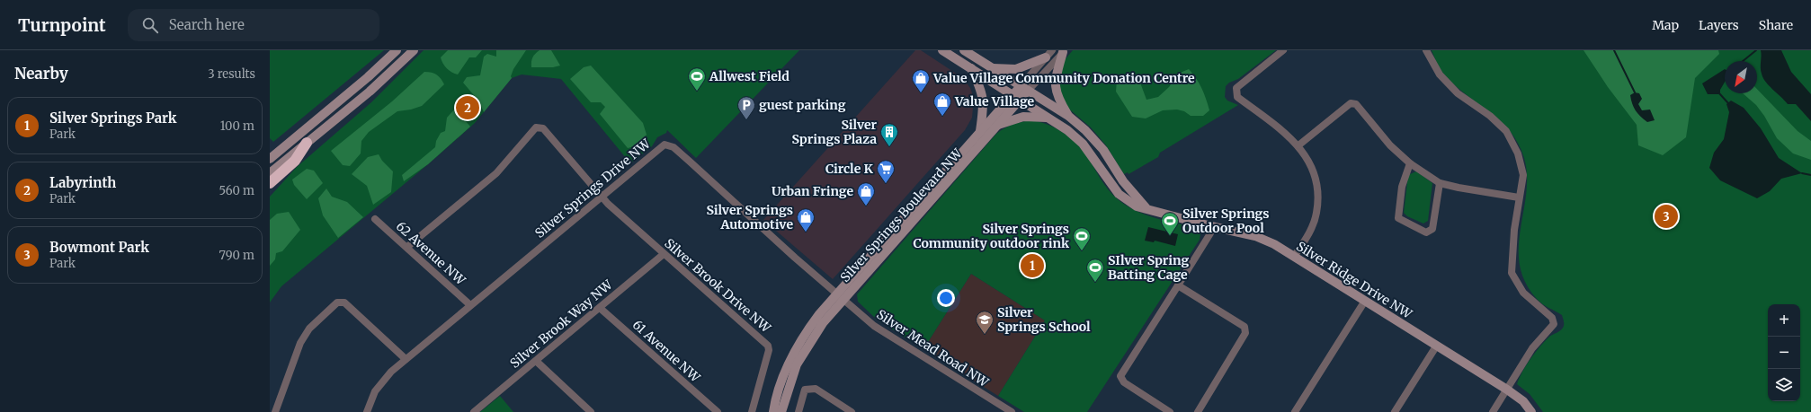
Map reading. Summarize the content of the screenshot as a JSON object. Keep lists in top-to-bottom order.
{
  "streets": {
    "street": [
      "Silver Springs Drive NW",
      "Silver Springs Boulevard NW",
      "62 Avenue NW",
      "Silver Ridge Drive NW",
      "Silver Brook Drive NW",
      "Silver Brook Way NW",
      "Silver Mead Road NW",
      "61 Avenue NW"
    ]
  },
  "crossings": [
    ["Silver Springs Drive NW", "Silver Springs Boulevard NW"],
    ["Silver Springs Drive NW", "62 Avenue NW"],
    ["Silver Springs Drive NW", "Silver Brook Drive NW"],
    ["Silver Springs Drive NW", "Silver Mead Road NW"],
    ["Silver Springs Boulevard NW", "Silver Ridge Drive NW"],
    ["Silver Springs Boulevard NW", "Silver Mead Road NW"],
    ["62 Avenue NW", "Silver Brook Drive NW"],
    ["Silver Brook Drive NW", "Silver Brook Way NW"],
    ["Silver Brook Way NW", "61 Avenue NW"]
  ],
  "places": {
    "sports": [
      "Allwest Field",
      "Silver Springs Outdoor Pool",
      "Silver Springs Community outdoor rink",
      "SIlver Spring Batting Cage"
    ],
    "shop": [
      "Value Village Community Donation Centre",
      "Value Village",
      "Urban Fringe",
      "Silver Springs Automotive"
    ],
    "parking": ["guest parking"],
    "building": ["Silver Springs Plaza"],
    "supermarket": ["Circle K"],
    "school or university": ["Silver Springs School"]
  },
  "north": "bottom left",
  "page": {
    "header": "Turnpoint",
    "search": "Search here",
    "nav": ["Map", "Layers", "Share"],
    "heading": ["Nearby", "3 results"],
    "pins": ["2", "3", "1"],
    "list": [
      {
        "mark": "1",
        "name": "Silver Springs Park",
        "note": "Park",
        "value": "100 m"
      },
      {
        "mark": "2",
        "name": "Labyrinth",
        "note": "Park",
        "value": "560 m"
      },
      {
        "mark": "3",
        "name": "Bowmont Park",
        "note": "Park",
        "value": "790 m"
      }
    ],
    "map_buttons": ["+", "−"]
  }
}
